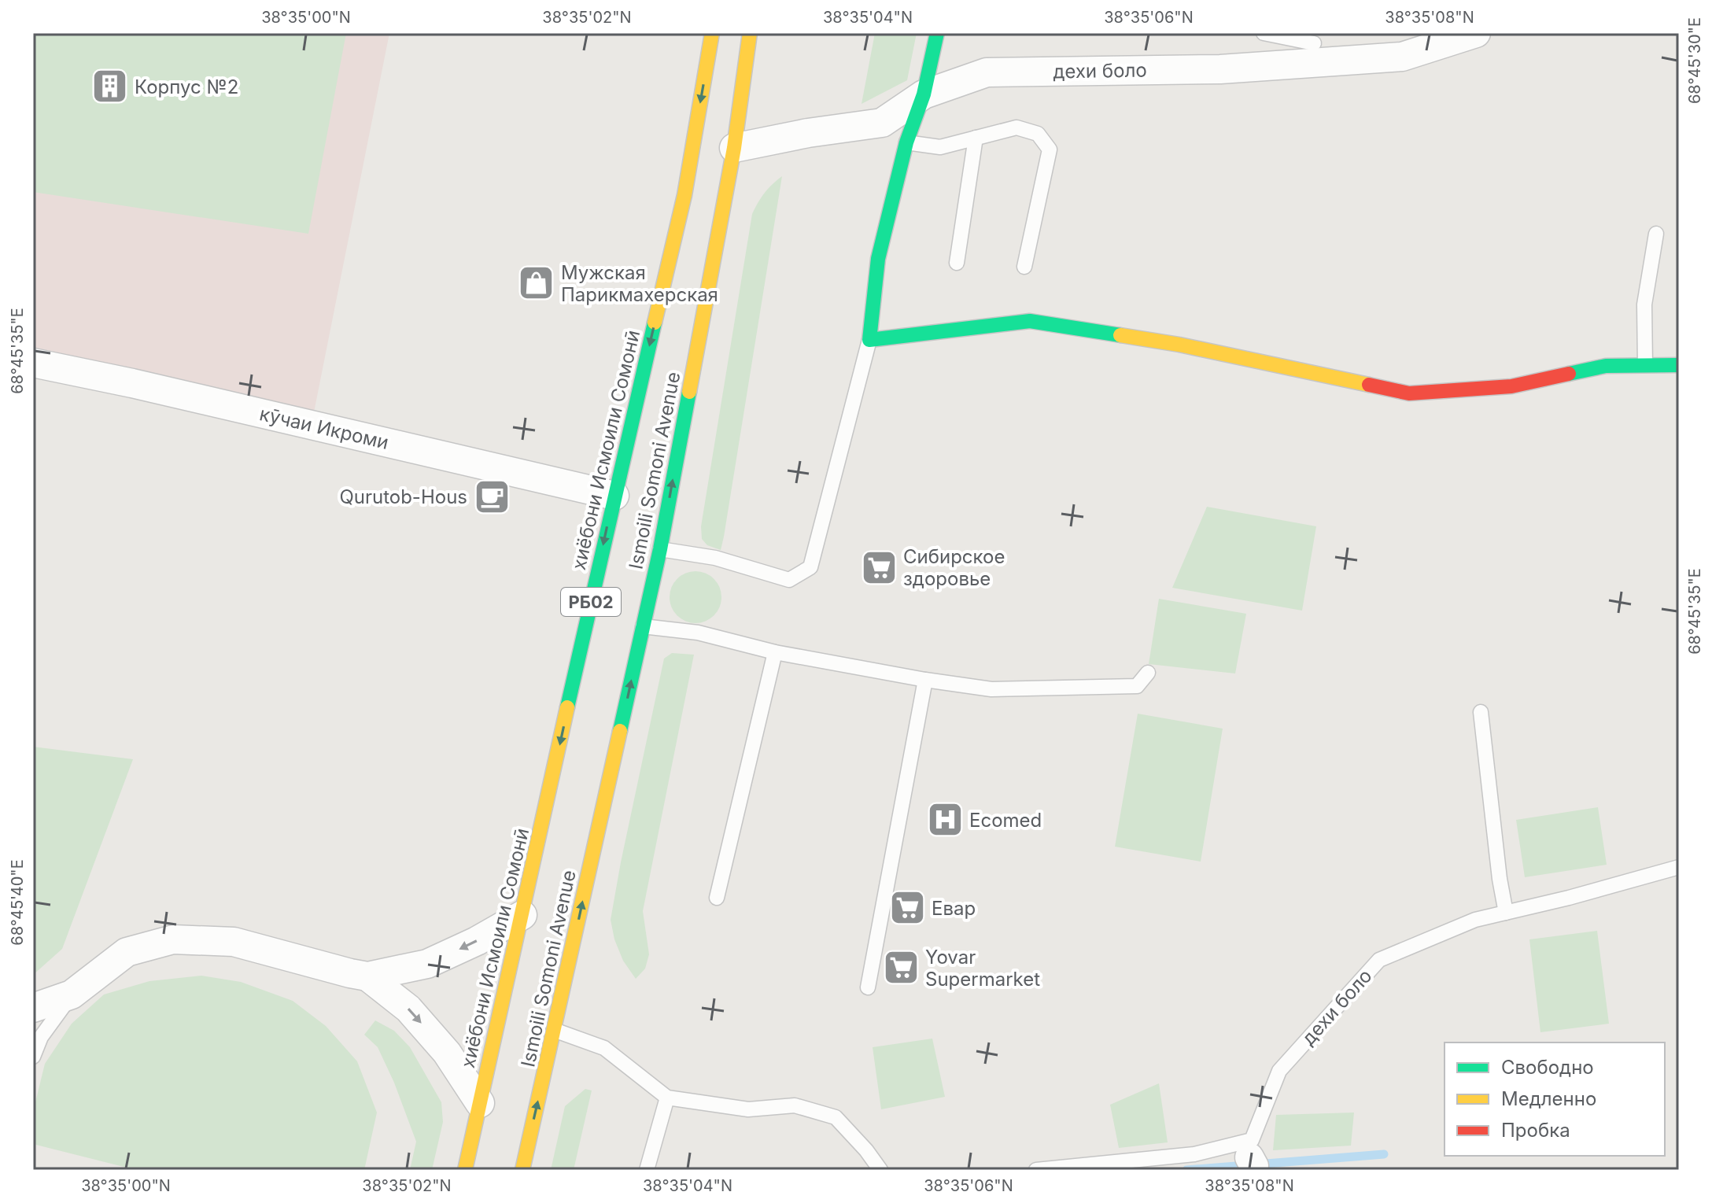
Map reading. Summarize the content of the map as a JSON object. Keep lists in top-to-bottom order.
{
  "streets": {
    "main road": ["хиёбони Исмоили Сомонӣ", "Ismoili Somoni Avenue", "РБ02"],
    "street": ["дехи боло", "кӯчаи Икроми"]
  },
  "crossings": [
    ["дехи боло", "Ismoili Somoni Avenue"],
    ["кӯчаи Икроми", "хиёбони Исмоили Сомонӣ"],
    ["Ismoili Somoni Avenue", "РБ02"]
  ],
  "one_way": ["хиёбони Исмоили Сомонӣ", "Ismoili Somoni Avenue"],
  "places": {
    "building": ["Корпус №2"],
    "shop": ["Мужская Парикмахерская"],
    "cafe": ["Qurutob-Hous"],
    "supermarket": ["Сибирское здоровье", "Евар", "Yovar Supermarket"],
    "hospital": ["Ecomed"]
  },
  "legend": ["Свободно", "Медленно", "Пробка"],
  "coordinates": [
    "38°35'00\"N",
    "38°35'02\"N",
    "38°35'04\"N",
    "38°35'06\"N",
    "38°35'08\"N",
    "68°45'30\"E",
    "68°45'35\"E",
    "68°45'40\"E"
  ]
}
